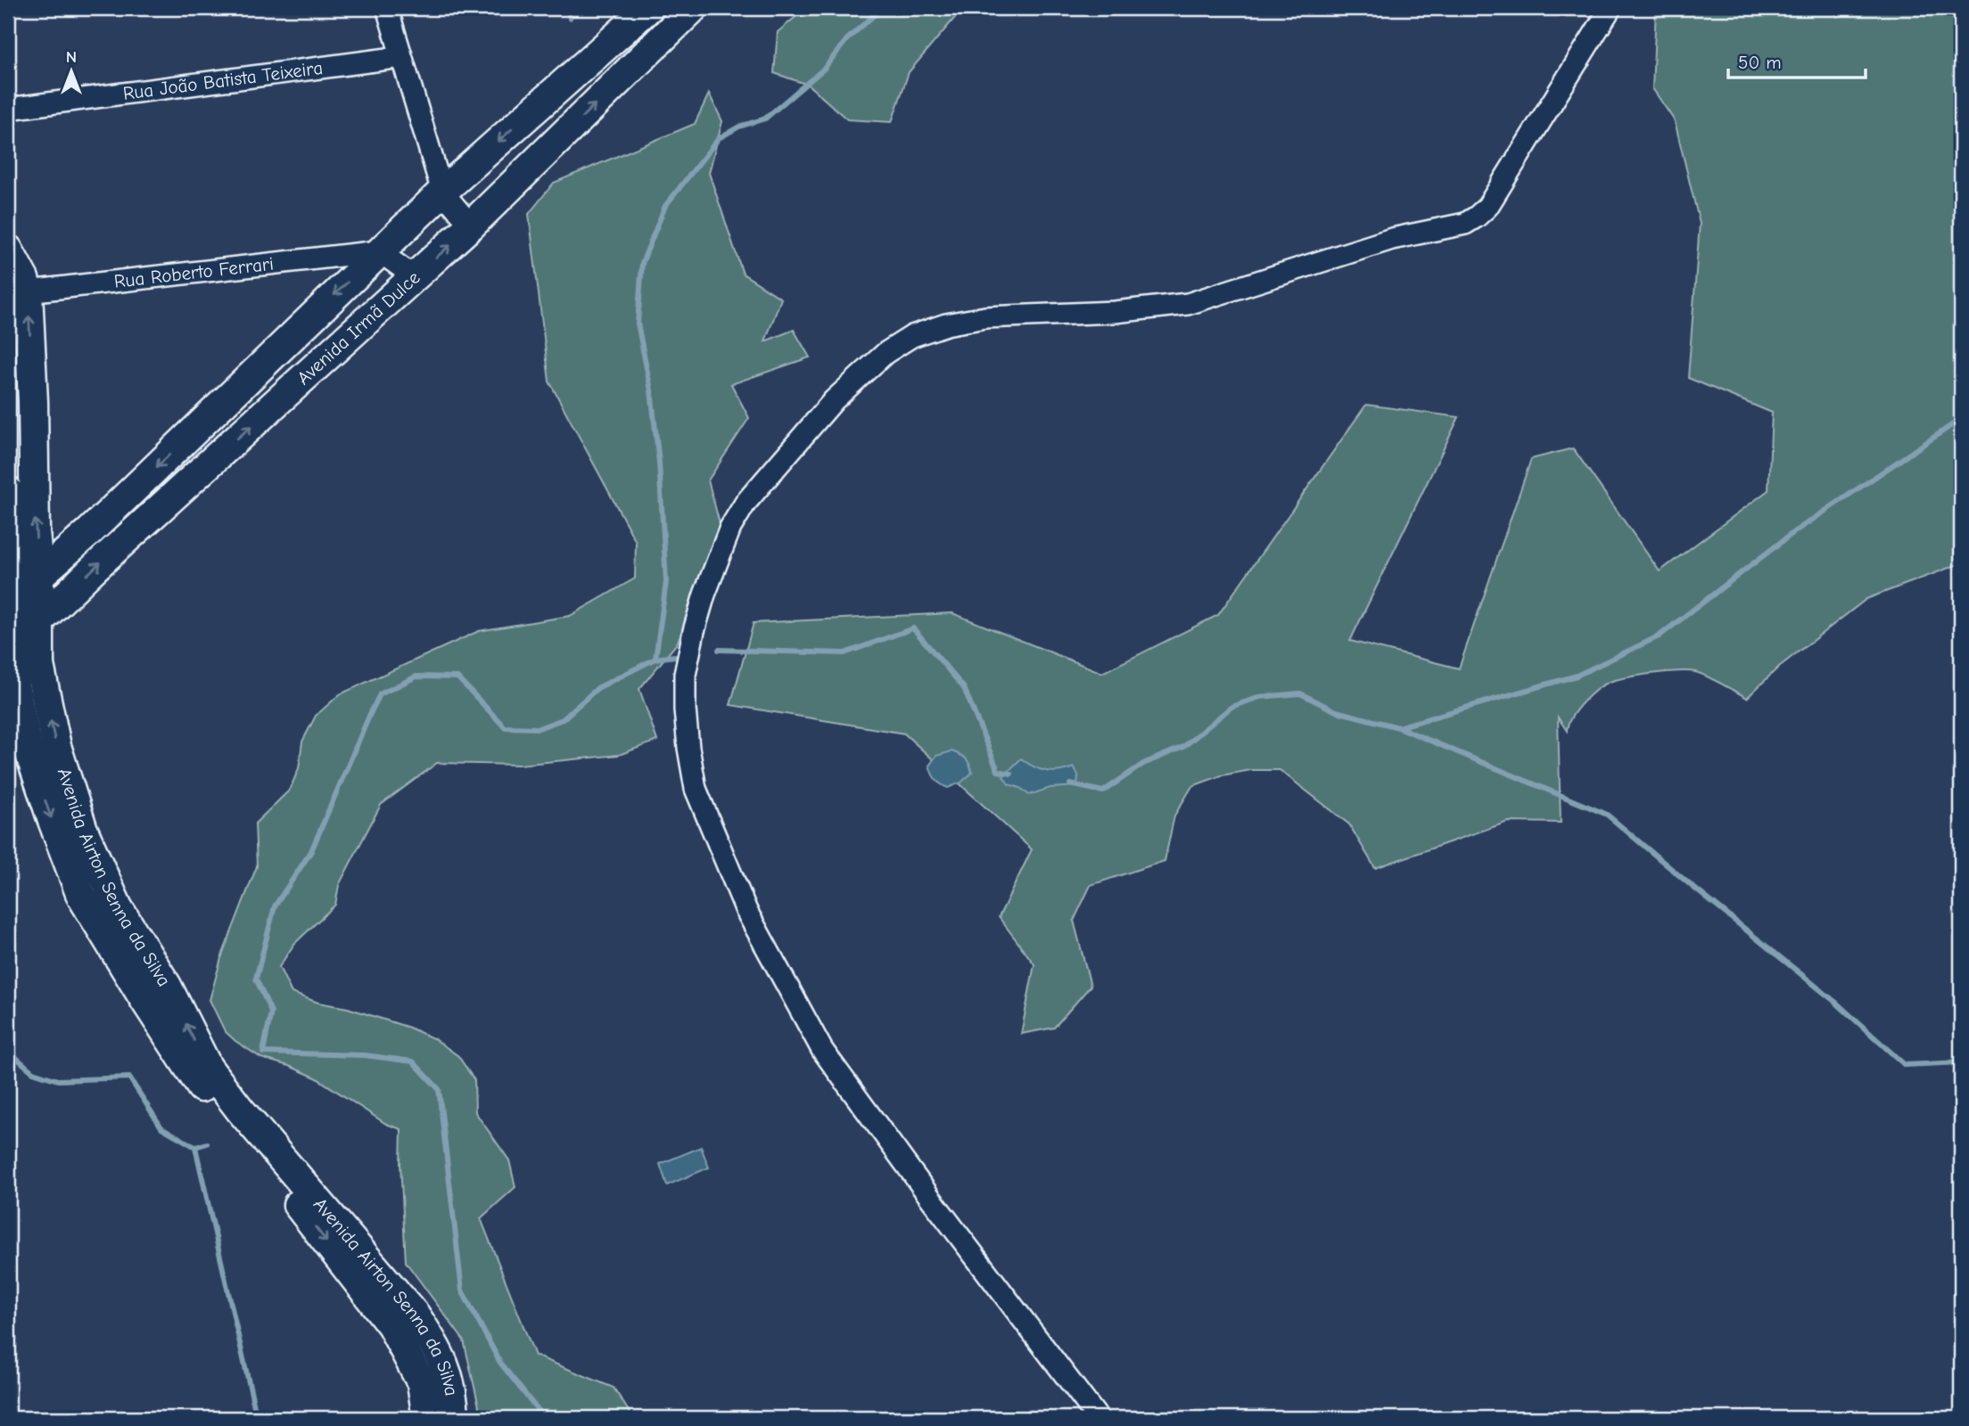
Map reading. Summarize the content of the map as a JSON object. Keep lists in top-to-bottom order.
{
  "streets": {
    "street": [
      "Rua João Batista Teixeira",
      "Rua Roberto Ferrari",
      "Avenida Irmã Dulce",
      "Avenida Airton Senna da Silva"
    ]
  },
  "crossings": [
    ["Rua Roberto Ferrari", "Avenida Irmã Dulce"],
    ["Rua Roberto Ferrari", "Avenida Airton Senna da Silva"],
    ["Avenida Irmã Dulce", "Avenida Airton Senna da Silva"]
  ],
  "scale_bar": "50 m",
  "north": "top"
}
